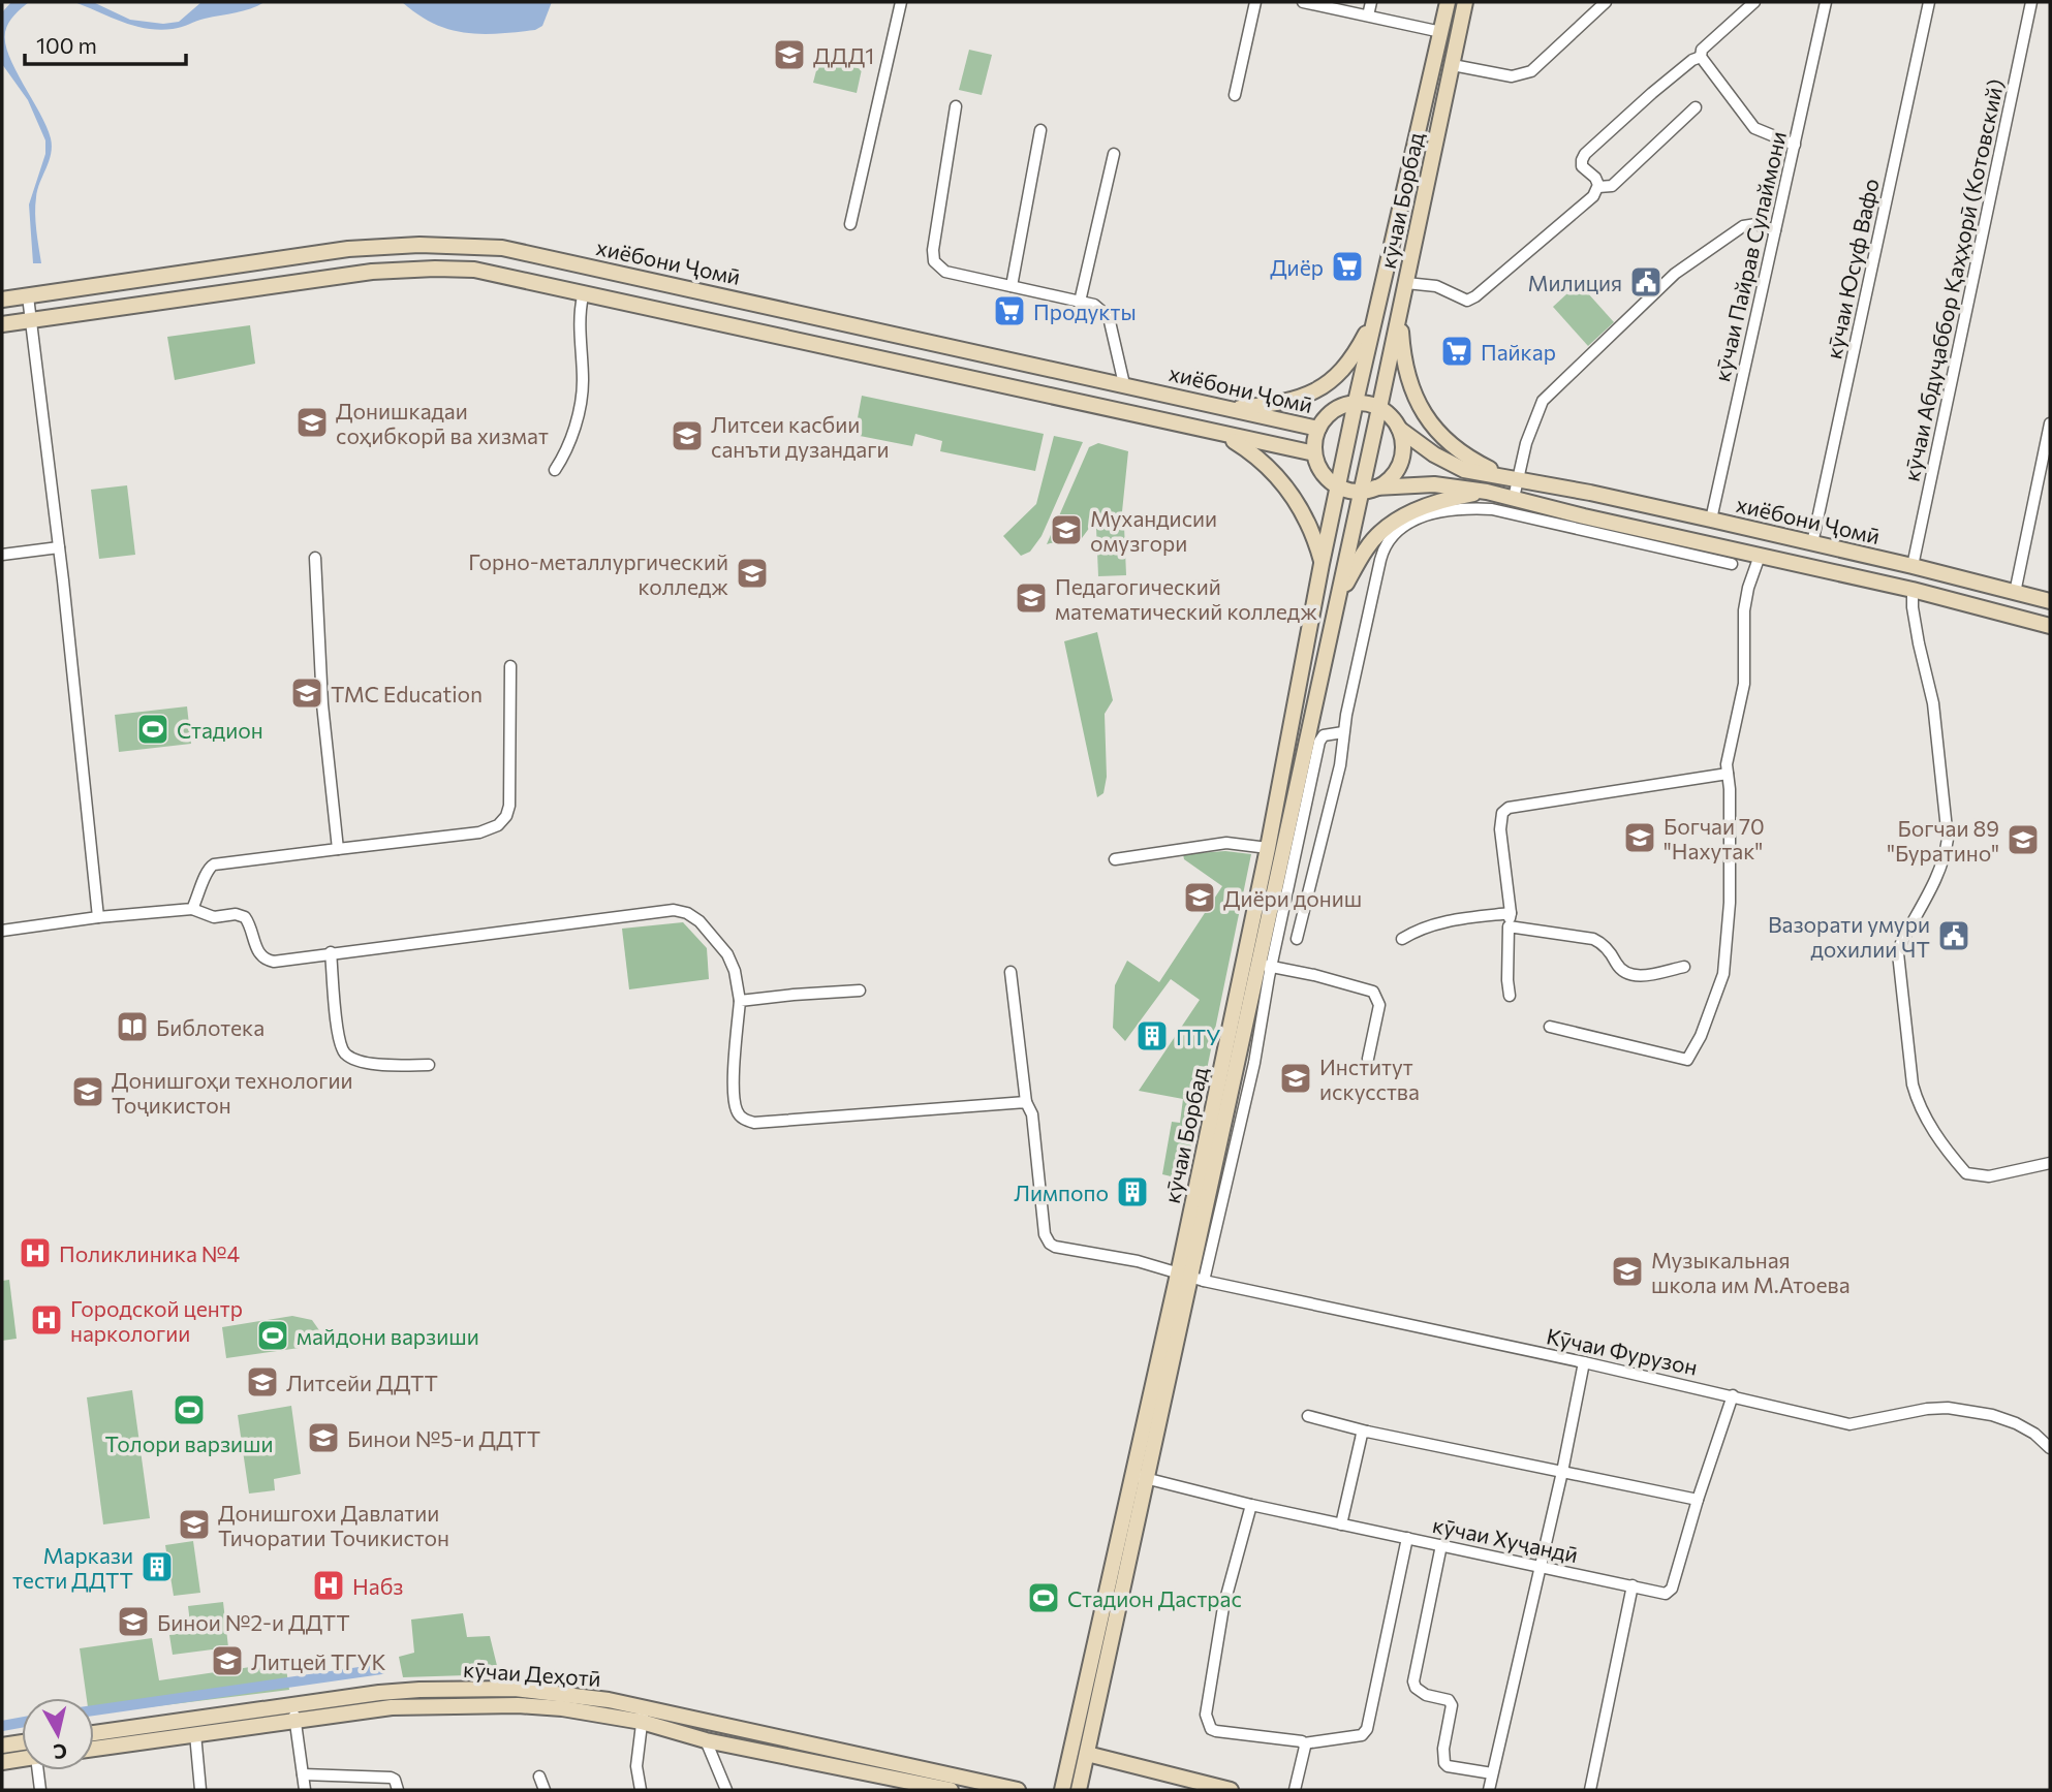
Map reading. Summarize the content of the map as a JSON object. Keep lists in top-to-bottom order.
{
  "streets": {
    "main road": ["кӯчаи Борбад", "хиёбони Ҷомӣ", "кӯчаи Деҳотӣ"],
    "street": [
      "кӯчаи Пайрав Сулаймони",
      "кӯчаи Юсуф Вафо",
      "кӯчаи Абдуҷаббор Қаҳҳорӣ (Котовский)",
      "Кӯчаи Фурузон",
      "кӯчаи Хуҷандӣ"
    ]
  },
  "crossings": [
    ["кӯчаи Борбад", "Кӯчаи Фурузон"],
    ["кӯчаи Борбад", "кӯчаи Хуҷандӣ"],
    ["кӯчаи Пайрав Сулаймони", "хиёбони Ҷомӣ"],
    ["хиёбони Ҷомӣ", "кӯчаи Юсуф Вафо"],
    ["хиёбони Ҷомӣ", "кӯчаи Абдуҷаббор Қаҳҳорӣ (Котовский)"],
    ["Кӯчаи Фурузон", "кӯчаи Хуҷандӣ"]
  ],
  "places": {
    "school or university": [
      "ДДД1",
      "Донишкадаи соҳибкорӣ ва хизмат",
      "Литсеи касбии санъти дузандаги",
      "Мухандисии омузгори",
      "Горно-металлургический колледж",
      "Педагогический математический колледж",
      "TMC Education",
      "Богчаи 70 \"Нахутак\"",
      "Богчаи 89 \"Буратино\"",
      "Диёри дониш",
      "Институт искусства",
      "Донишгоҳи технологии Тоҷикистон",
      "Музыкальная школа им М.Атоева",
      "Литсейи ДДТТ",
      "Бинои №5-и ДДТТ",
      "Донишгохи Давлатии Тичоратии Точикистон",
      "Бинои №2-и ДДТТ",
      "Литцей ТГУК"
    ],
    "supermarket": ["Диëр", "Продукты", "Пайкар"],
    "public building": ["Милиция", "Вазорати умури дохилии ЧТ"],
    "sports": [
      "Стадион",
      "майдони варзиши",
      "Толори варзиши",
      "Стадион Дастрас"
    ],
    "library": ["Библотека"],
    "building": ["ПТУ", "Лимпопо", "Маркази тести ДДТТ"],
    "hospital": ["Поликлиника №4", "Городской центр наркологии", "Набз"]
  },
  "scale_bar": "100 m",
  "north": "bottom"
}
